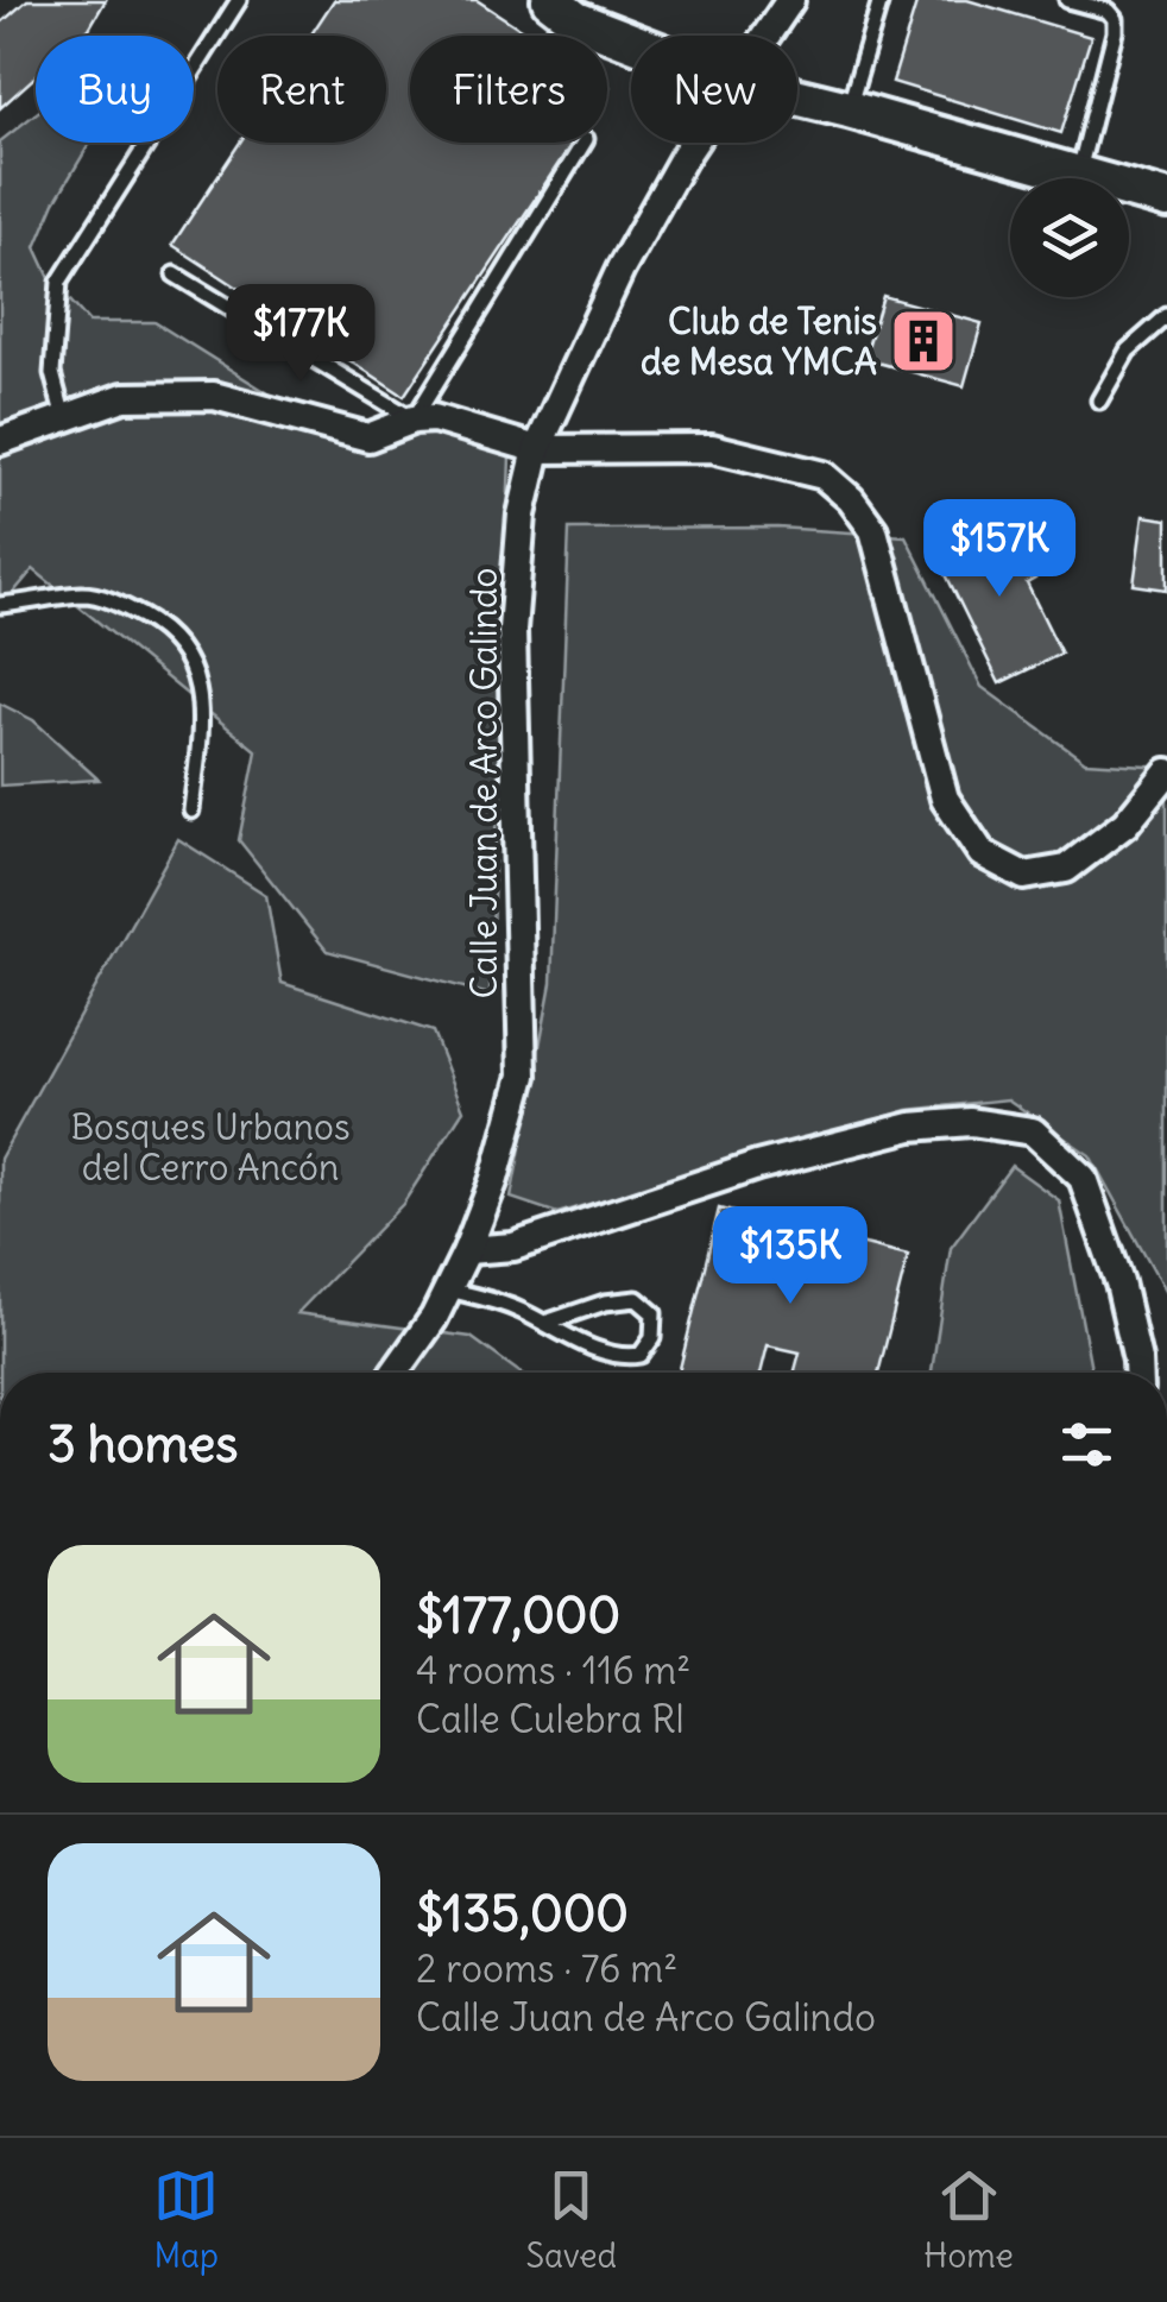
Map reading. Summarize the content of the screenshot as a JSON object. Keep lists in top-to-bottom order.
{
  "streets": {
    "street": ["Calle Juan de Arco Galindo"]
  },
  "parks": ["Bosques Urbanos del Cerro Ancón"],
  "places": {
    "building": ["Club de Tenis de Mesa YMCA"]
  },
  "page": {
    "chip": [
      "Buy",
      "Rent",
      "Filters",
      "New"
    ],
    "price": ["$177K", "$157K", "$135K"],
    "heading": "3 homes",
    "list": [
      {
        "name": "$177,000",
        "note": "4 rooms · 116 m² · Calle Culebra Rl"
      },
      {
        "name": "$135,000",
        "note": "2 rooms · 76 m² · Calle Juan de Arco Galindo"
      }
    ],
    "tabs": ["Map", "Saved", "Home"]
  }
}
